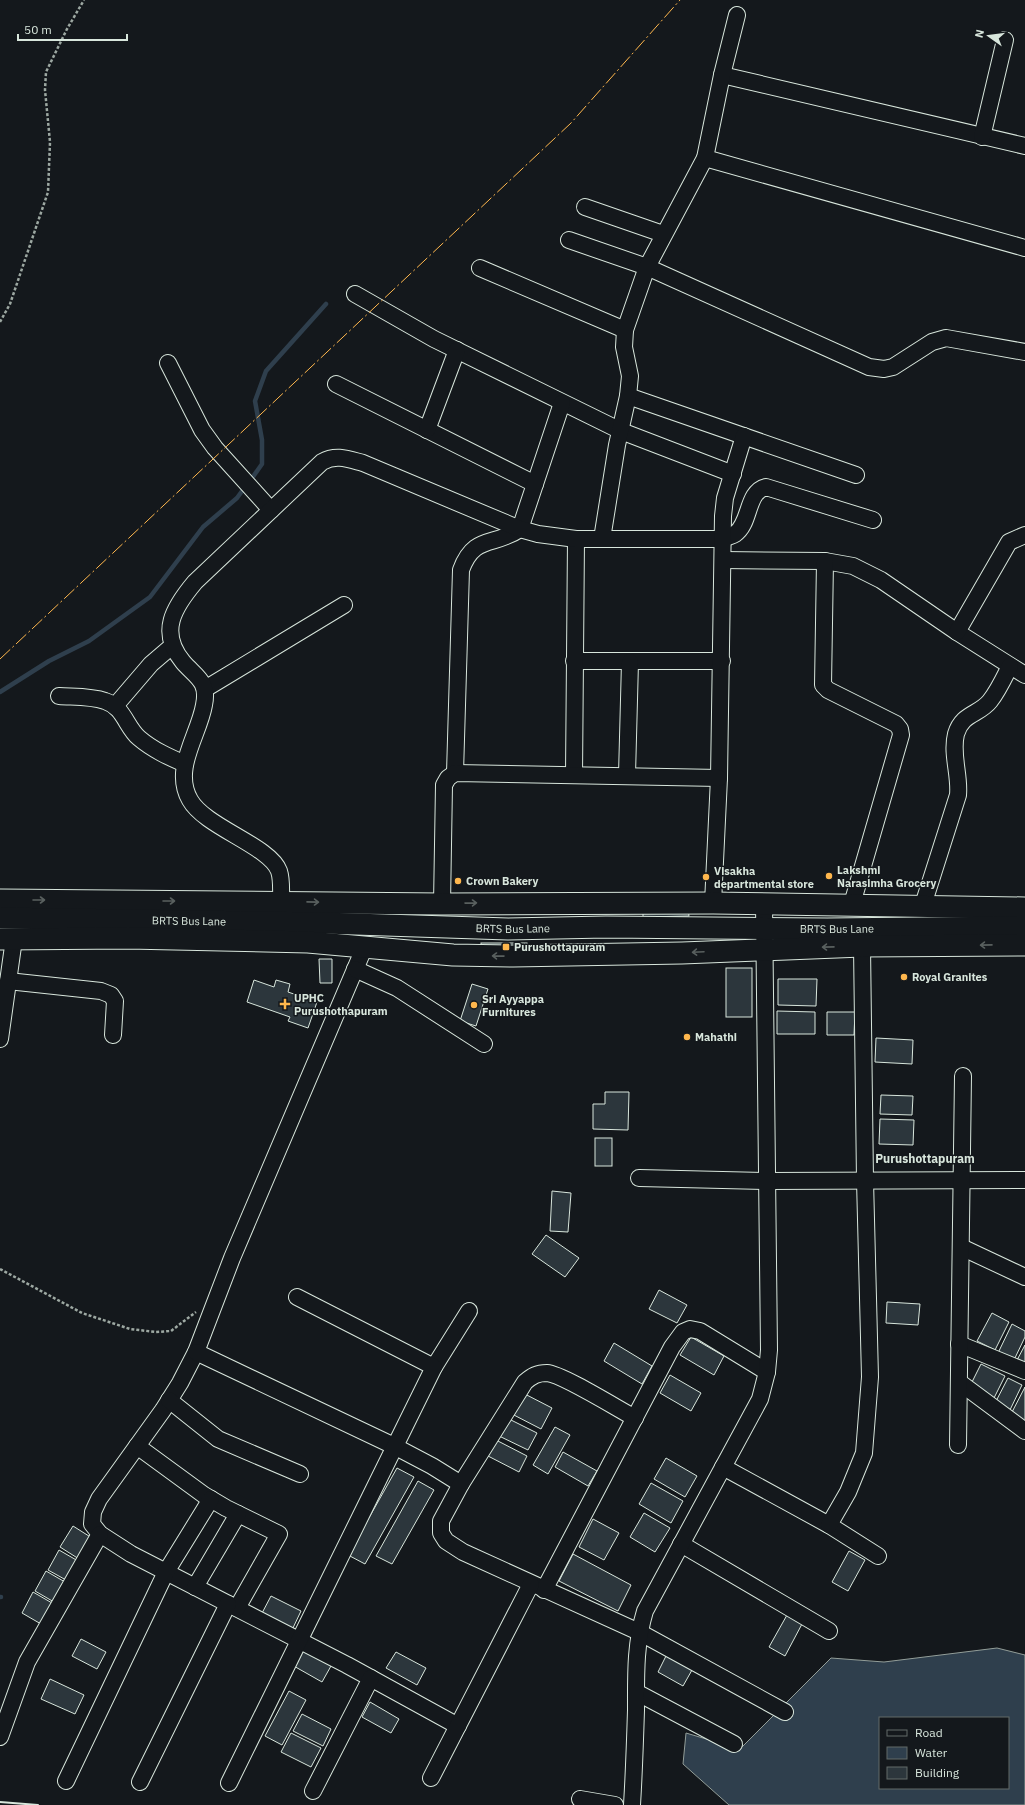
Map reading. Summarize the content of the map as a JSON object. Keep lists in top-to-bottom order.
{
  "streets": {
    "main road": ["BRTS Bus Lane"]
  },
  "districts": ["Purushottapuram"],
  "places": {
    "other": [
      "Lakshmi Narasimha Grocery",
      "Visakha departmental store",
      "Crown Bakery",
      "Royal Granites",
      "Sri Ayyappa Furnitures",
      "Mahathi"
    ],
    "transit": ["Purushottapuram"],
    "health": ["UPHC Purushothapuram"]
  },
  "legend": ["Road", "Water", "Building"],
  "scale_bar": "50 m",
  "north": "left"
}
